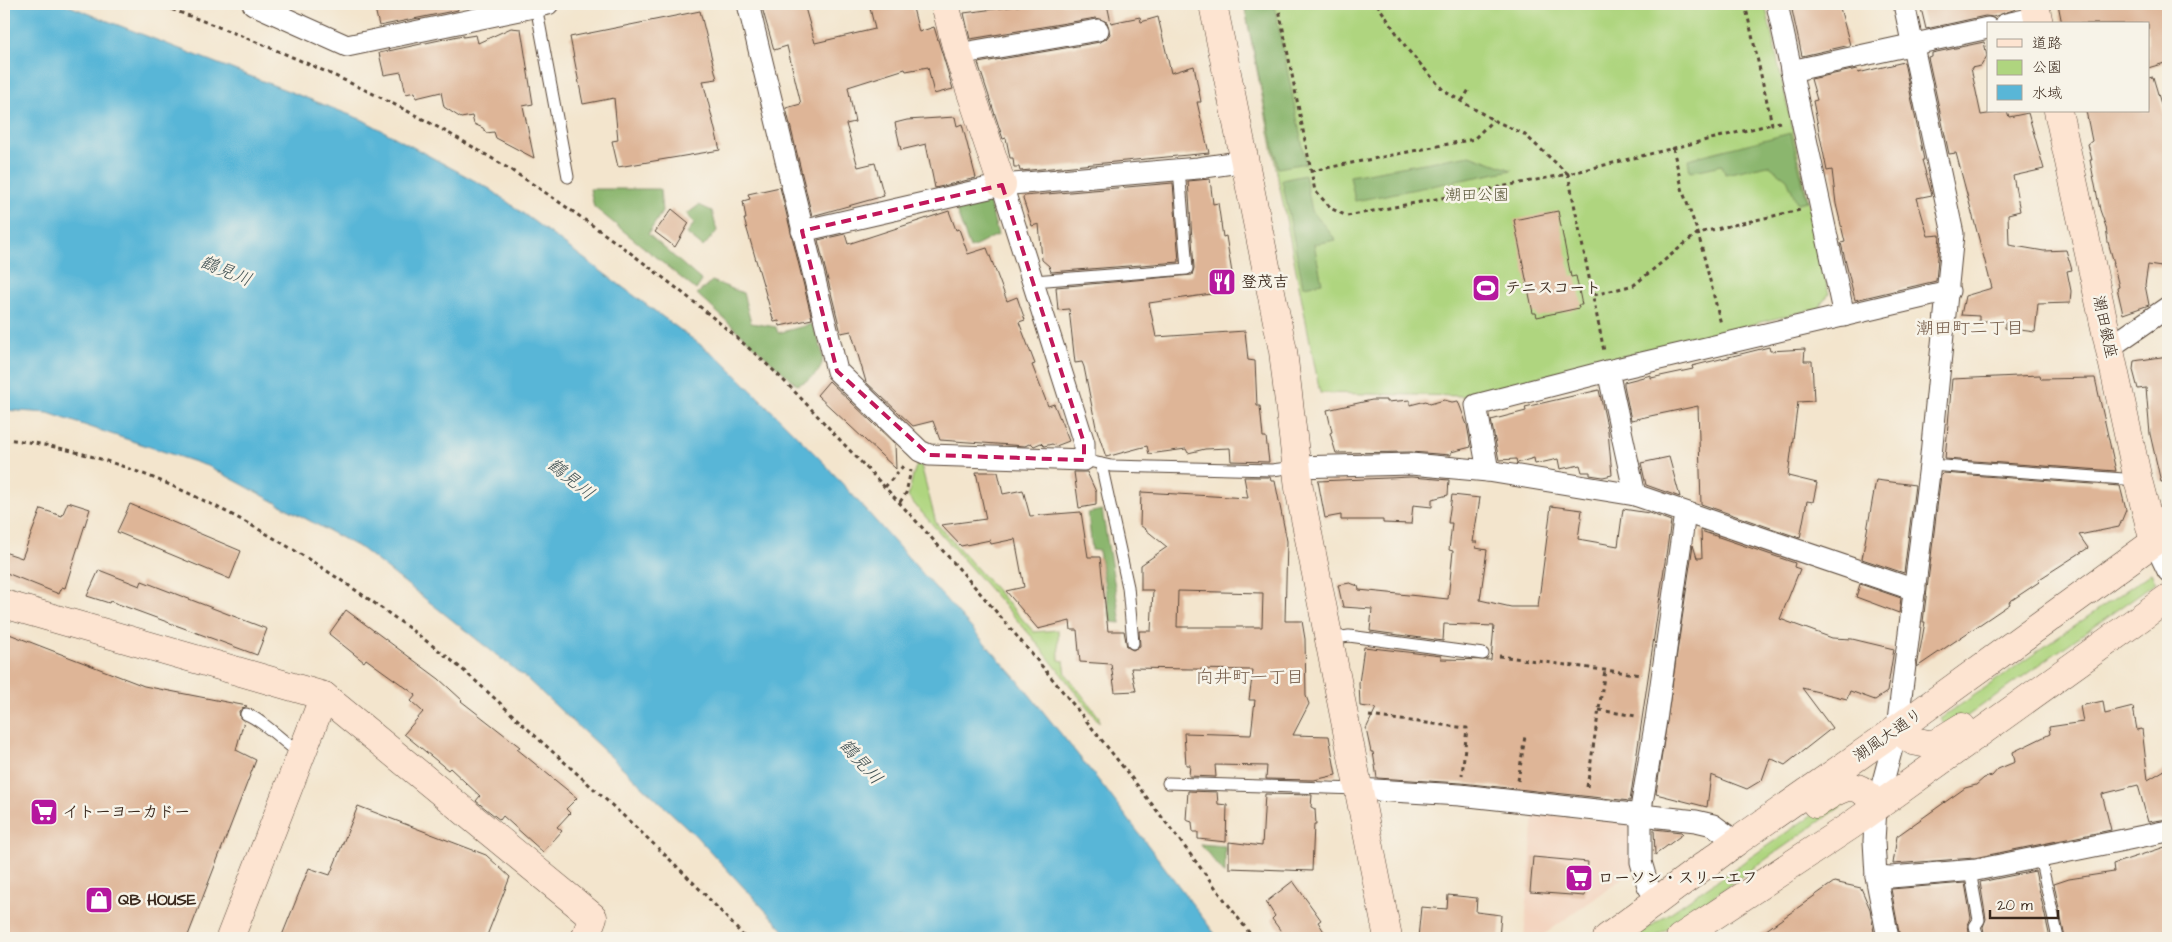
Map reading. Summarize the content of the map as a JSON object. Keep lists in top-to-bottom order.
{
  "streets": {
    "street": ["潮田銀座", "潮風大通り"]
  },
  "crossings": [
    ["潮田銀座", "潮風大通り"]
  ],
  "districts": ["潮田町二丁目", "向井町一丁目"],
  "water": ["鶴見川"],
  "parks": ["潮田公園"],
  "places": {
    "restaurant": ["登茂吉"],
    "sports": ["テニスコート"],
    "supermarket": ["イトーヨーカドー", "ローソン・スリーエフ"],
    "shop": ["QB HOUSE"]
  },
  "legend": ["道路", "公園", "水域"],
  "scale_bar": "20 m"
}
